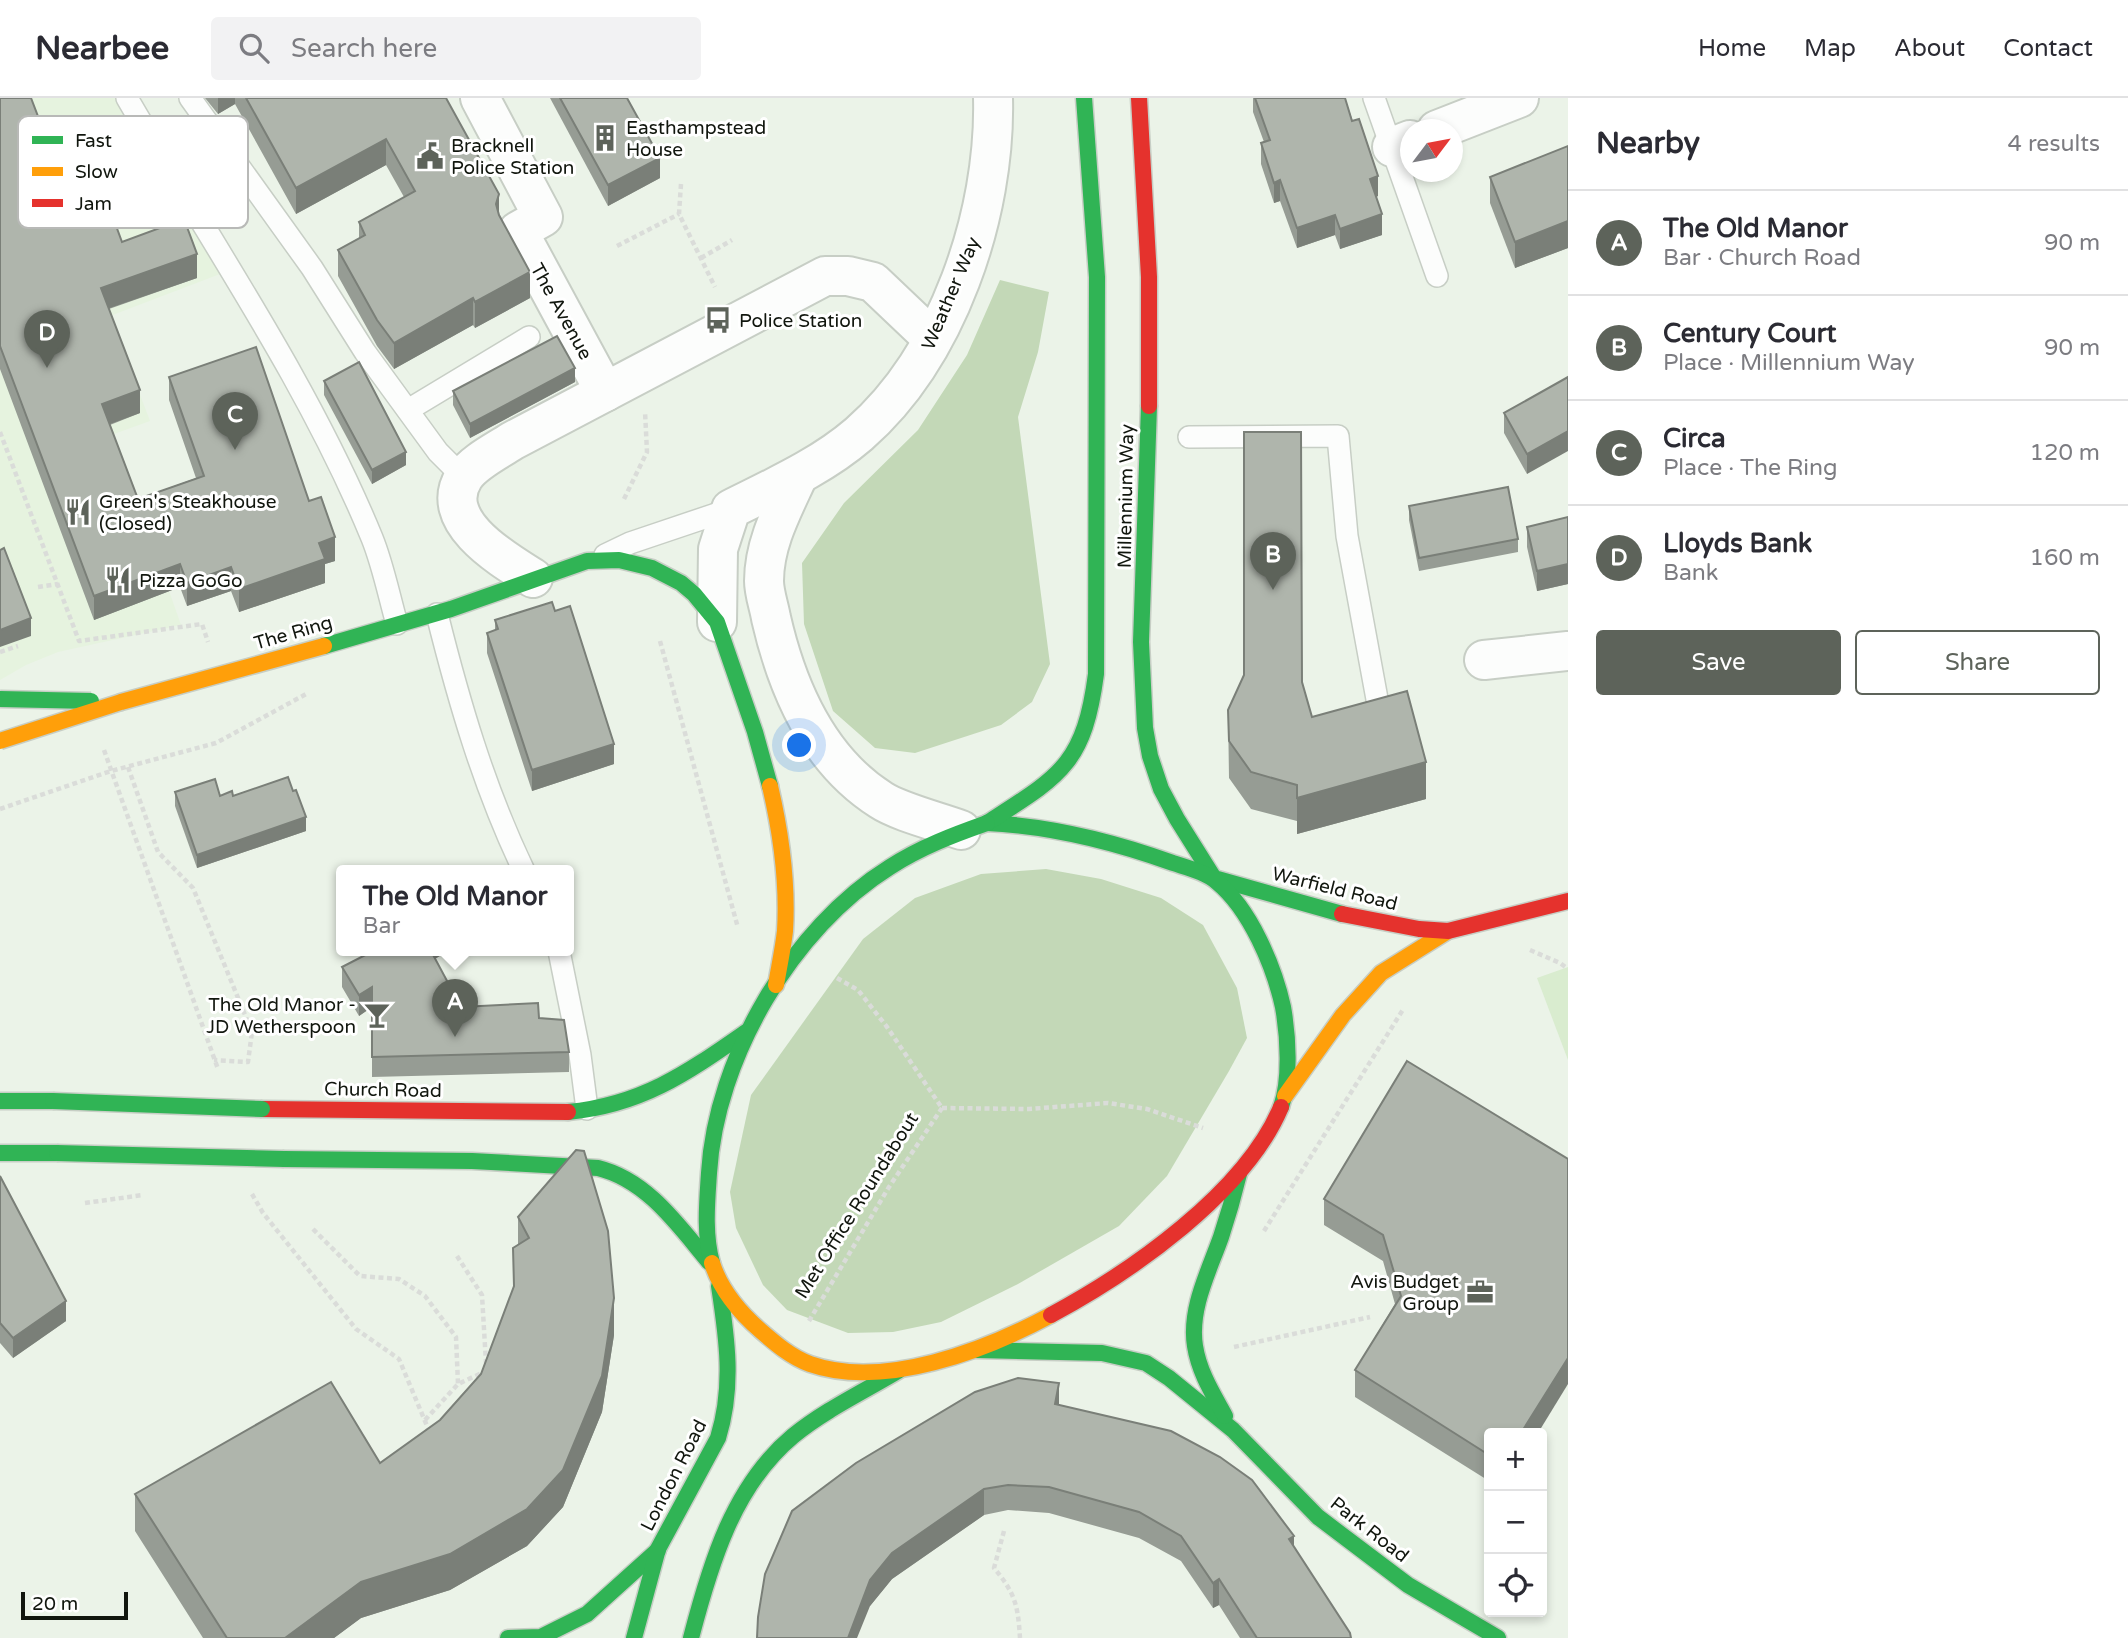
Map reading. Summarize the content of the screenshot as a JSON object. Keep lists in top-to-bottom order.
{
  "streets": {
    "main road": [
      "Millennium Way",
      "The Ring",
      "Warfield Road",
      "Church Road",
      "London Road",
      "Park Road"
    ],
    "street": ["Weather Way", "The Avenue"],
    "path": ["Met Office Roundabout"]
  },
  "crossings": [
    ["Weather Way", "The Ring"],
    ["Millennium Way", "Warfield Road"]
  ],
  "places": {
    "building": ["Easthampstead House"],
    "public building": ["Bracknell Police Station"],
    "bus stop": ["Police Station"],
    "restaurant": ["Green's Steakhouse (Closed)", "Pizza GoGo"],
    "bar": ["The Old Manor - JD Wetherspoon"],
    "office": ["Avis Budget Group"]
  },
  "legend": ["Fast", "Slow", "Jam"],
  "scale_bar": "20 m",
  "north": "top right",
  "page": {
    "header": "Nearbee",
    "search": "Search here",
    "nav": [
      "Home",
      "Map",
      "About",
      "Contact"
    ],
    "heading": ["Nearby", "4 results"],
    "list": [
      {
        "mark": "A",
        "name": "The Old Manor",
        "note": "Bar · Church Road",
        "value": "90 m"
      },
      {
        "mark": "B",
        "name": "Century Court",
        "note": "Place · Millennium Way",
        "value": "90 m"
      },
      {
        "mark": "C",
        "name": "Circa",
        "note": "Place · The Ring",
        "value": "120 m"
      },
      {
        "mark": "D",
        "name": "Lloyds Bank",
        "note": "Bank",
        "value": "160 m"
      }
    ],
    "pins": [
      "D",
      "C",
      "B",
      "A"
    ],
    "buttons": ["Save", "Share"],
    "popup": ["The Old Manor", "Bar"],
    "map_buttons": ["+", "−"],
    "scale": "20 m"
  }
}
